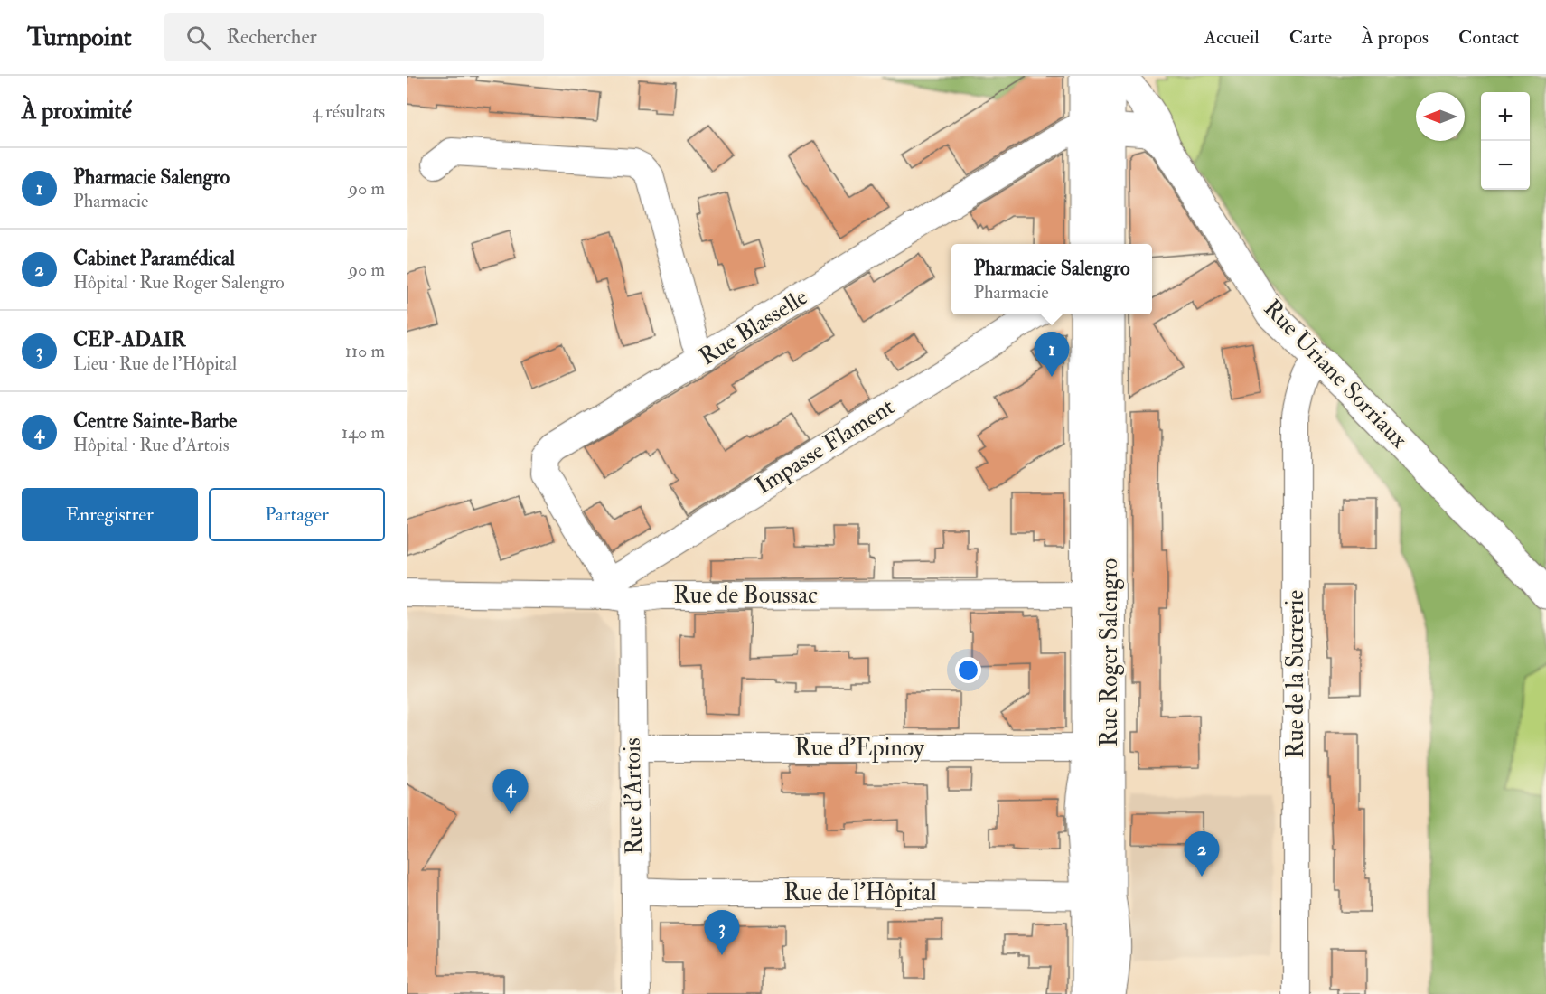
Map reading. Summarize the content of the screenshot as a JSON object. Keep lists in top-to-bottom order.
{
  "streets": {
    "main road": ["Rue Uriane Sorriaux", "Rue Roger Salengro"],
    "street": [
      "Rue Blasselle",
      "Impasse Flament",
      "Rue de Boussac",
      "Rue de la Sucrerie",
      "Rue d'Epinoy",
      "Rue d'Artois",
      "Rue de l'Hôpital"
    ]
  },
  "crossings": [
    ["Rue Blasselle", "Rue Uriane Sorriaux"],
    ["Rue Blasselle", "Impasse Flament"],
    ["Rue Blasselle", "Rue de Boussac"],
    ["Rue Blasselle", "Rue d'Artois"],
    ["Rue Uriane Sorriaux", "Rue de la Sucrerie"],
    ["Impasse Flament", "Rue de Boussac"],
    ["Impasse Flament", "Rue d'Artois"],
    ["Rue de Boussac", "Rue Roger Salengro"],
    ["Rue de Boussac", "Rue d'Artois"],
    ["Rue Roger Salengro", "Rue d'Epinoy"],
    ["Rue Roger Salengro", "Rue de l'Hôpital"],
    ["Rue d'Epinoy", "Rue d'Artois"],
    ["Rue d'Artois", "Rue de l'Hôpital"]
  ],
  "north": "left",
  "page": {
    "header": "Turnpoint",
    "search": "Rechercher",
    "nav": [
      "Accueil",
      "Carte",
      "À propos",
      "Contact"
    ],
    "heading": ["À proximité", "4 résultats"],
    "map_buttons": ["+", "−"],
    "list": [
      {
        "mark": "1",
        "name": "Pharmacie Salengro",
        "note": "Pharmacie",
        "value": "90 m"
      },
      {
        "mark": "2",
        "name": "Cabinet Paramédical",
        "note": "Hôpital · Rue Roger Salengro",
        "value": "90 m"
      },
      {
        "mark": "3",
        "name": "CEP-ADAIR",
        "note": "Lieu · Rue de l'Hôpital",
        "value": "110 m"
      },
      {
        "mark": "4",
        "name": "Centre Sainte-Barbe",
        "note": "Hôpital · Rue d'Artois",
        "value": "140 m"
      }
    ],
    "popup": ["Pharmacie Salengro", "Pharmacie"],
    "pins": [
      "1",
      "4",
      "2",
      "3"
    ],
    "buttons": ["Enregistrer", "Partager"]
  }
}
